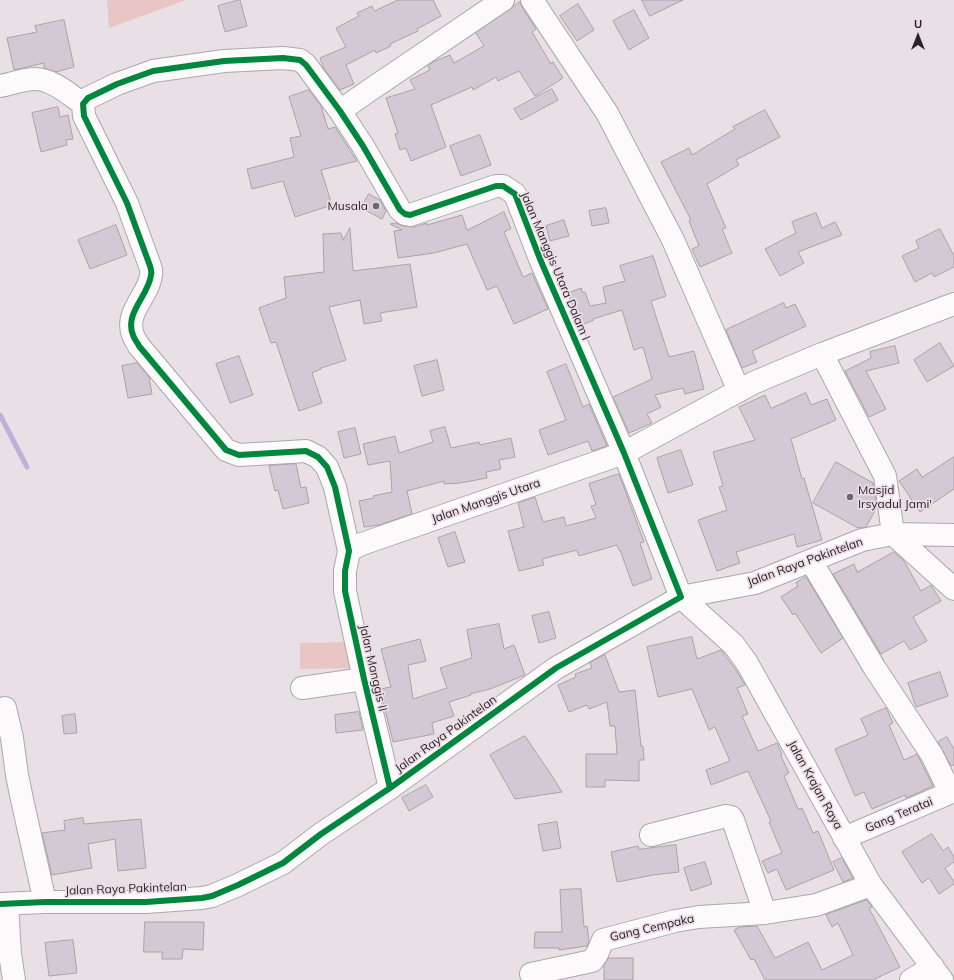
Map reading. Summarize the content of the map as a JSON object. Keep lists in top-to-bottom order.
{
  "streets": {
    "street": [
      "Jalan Manggis Utara Dalam I",
      "Jalan Manggis Utara",
      "Jalan Raya Pakintelan",
      "Jalan Manggis II",
      "Jalan Krajan Raya",
      "Gang Teratai",
      "Gang Cempaka"
    ]
  },
  "crossings": [
    ["Jalan Manggis Utara Dalam I", "Jalan Manggis Utara"],
    ["Jalan Manggis Utara", "Jalan Manggis II"],
    ["Jalan Raya Pakintelan", "Jalan Manggis II"],
    ["Jalan Raya Pakintelan", "Jalan Krajan Raya"],
    ["Jalan Krajan Raya", "Gang Teratai"],
    ["Jalan Krajan Raya", "Gang Cempaka"]
  ],
  "places": ["Musala", "Masjid Irsyadul Jami'"],
  "north": "top"
}
